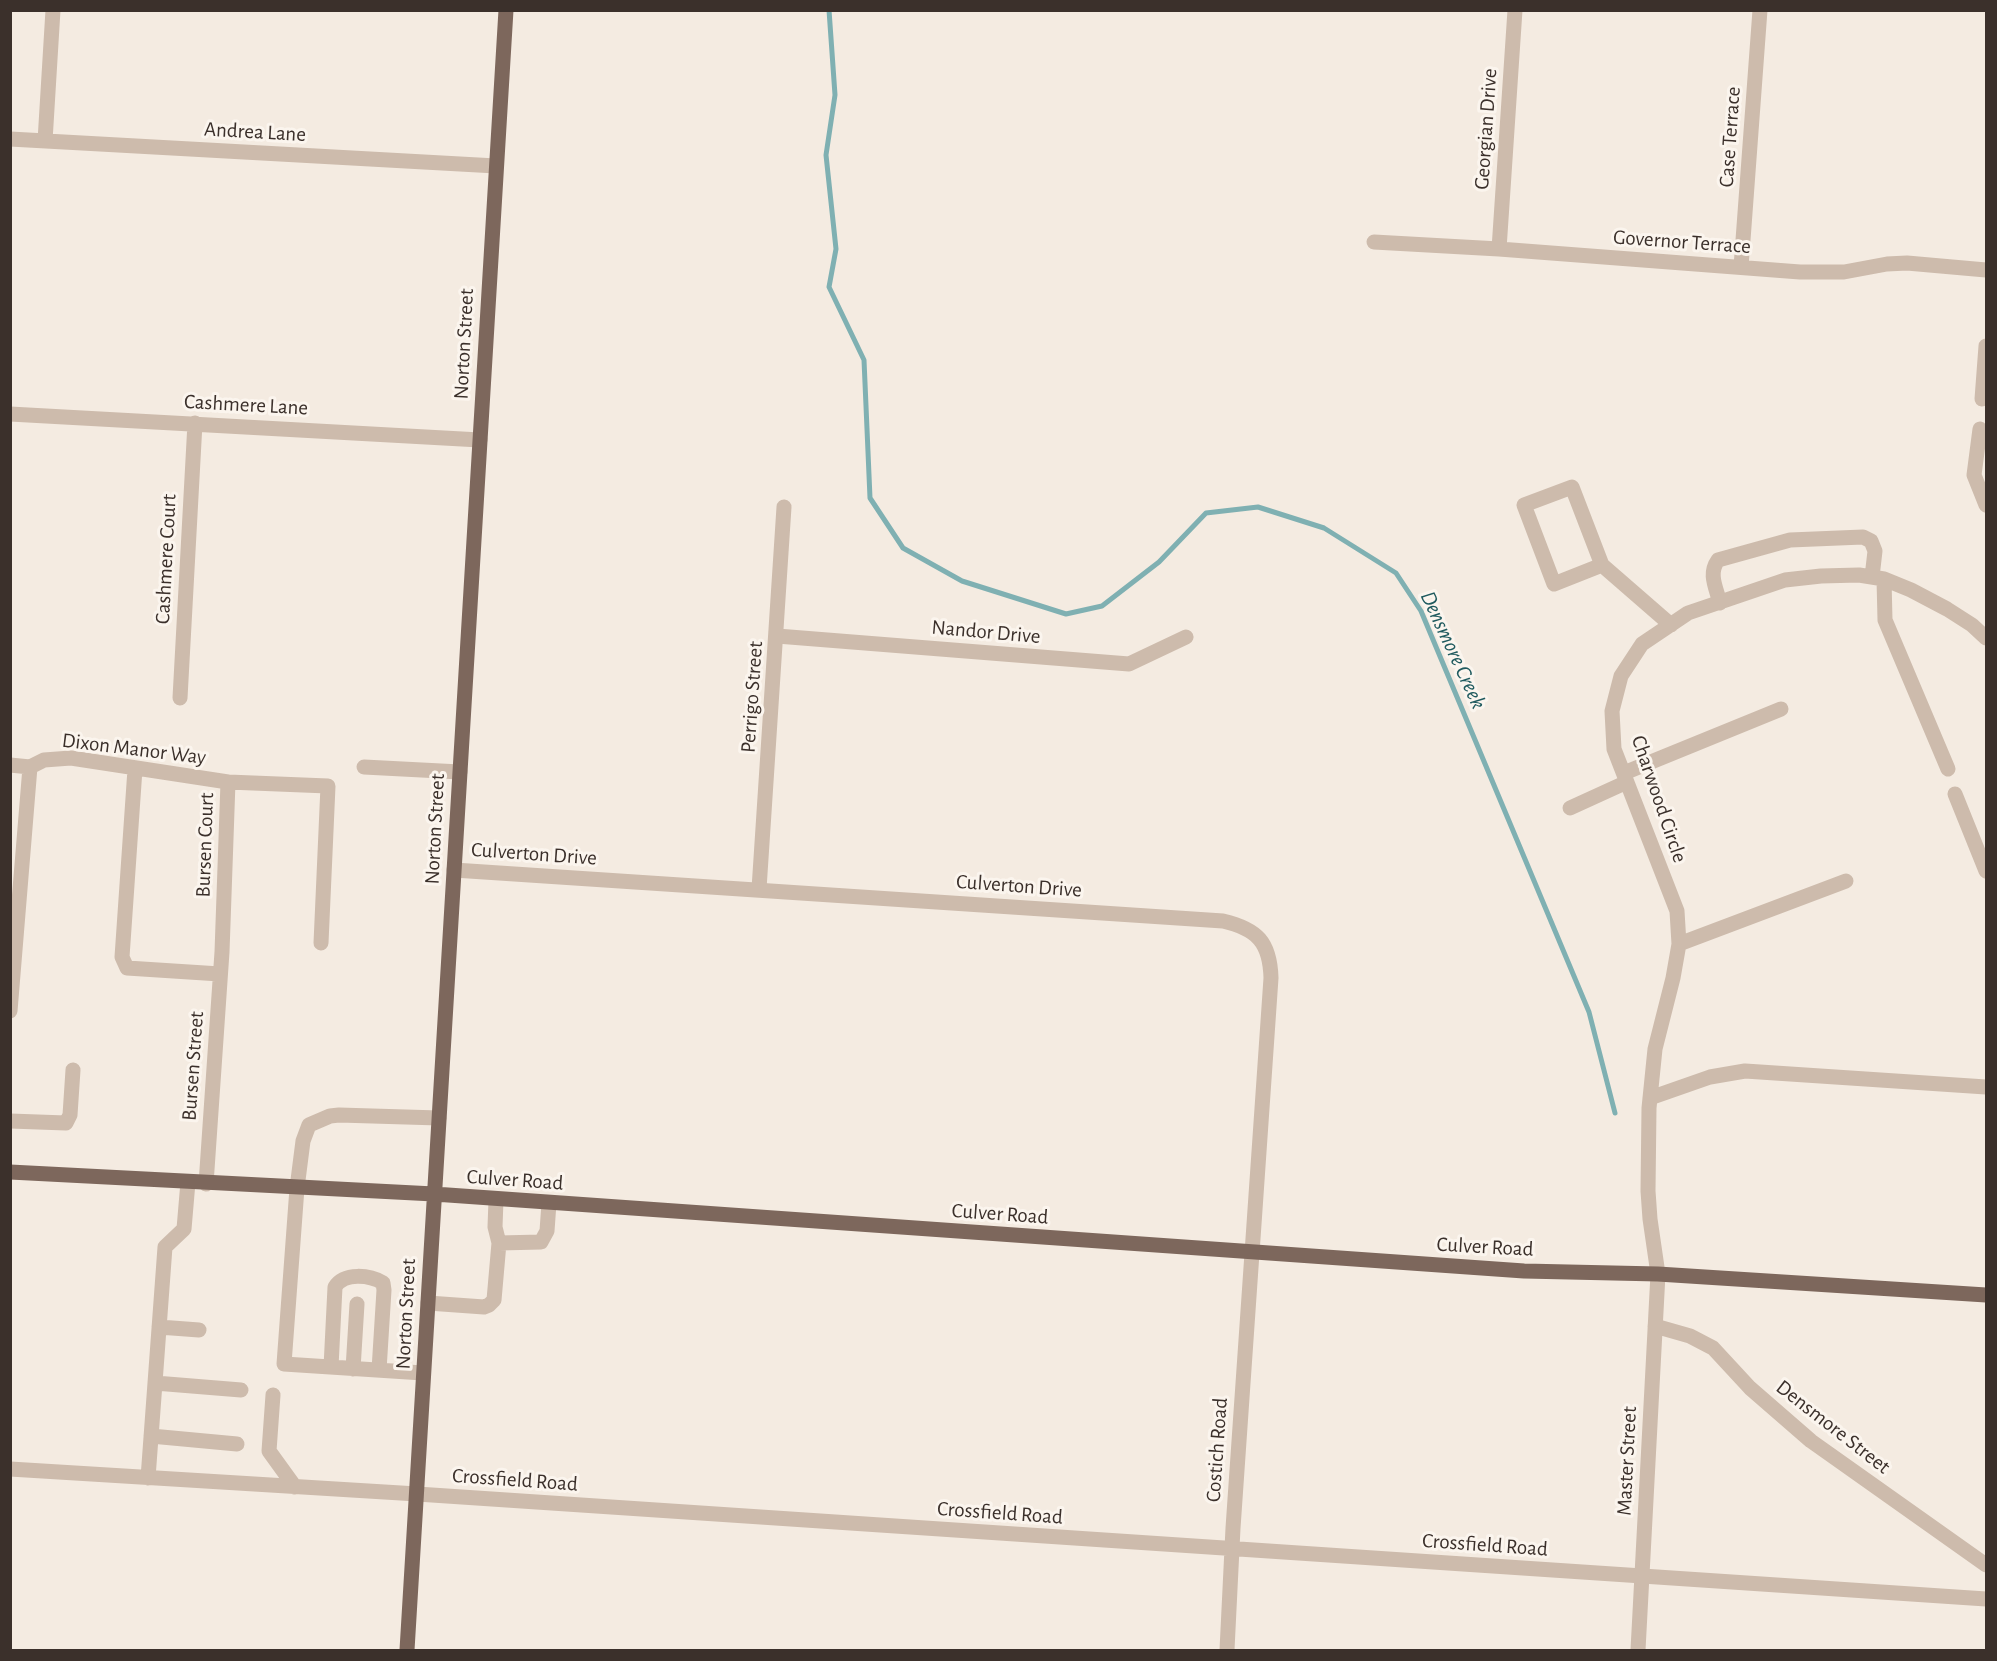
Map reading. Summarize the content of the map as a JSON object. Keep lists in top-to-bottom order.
{
  "streets": {
    "main road": ["Norton Street", "Culver Road"],
    "street": [
      "Georgian Drive",
      "Andrea Lane",
      "Case Terrace",
      "Governor Terrace",
      "Cashmere Lane",
      "Cashmere Court",
      "Nandor Drive",
      "Perrigo Street",
      "Dixon Manor Way",
      "Charwood Circle",
      "Bursen Court",
      "Culverton Drive",
      "Bursen Street",
      "Densmore Street",
      "Costich Road",
      "Master Street",
      "Crossfield Road"
    ]
  },
  "crossings": [
    ["Georgian Drive", "Governor Terrace"],
    ["Andrea Lane", "Norton Street"],
    ["Case Terrace", "Governor Terrace"],
    ["Norton Street", "Cashmere Lane"],
    ["Norton Street", "Culverton Drive"],
    ["Norton Street", "Culver Road"],
    ["Norton Street", "Crossfield Road"],
    ["Cashmere Lane", "Cashmere Court"],
    ["Nandor Drive", "Perrigo Street"],
    ["Perrigo Street", "Culverton Drive"],
    ["Dixon Manor Way", "Bursen Court"],
    ["Charwood Circle", "Culver Road"],
    ["Charwood Circle", "Master Street"],
    ["Bursen Court", "Bursen Street"],
    ["Culverton Drive", "Culver Road"],
    ["Culverton Drive", "Costich Road"],
    ["Bursen Street", "Culver Road"],
    ["Culver Road", "Costich Road"],
    ["Culver Road", "Master Street"],
    ["Densmore Street", "Master Street"],
    ["Costich Road", "Crossfield Road"],
    ["Master Street", "Crossfield Road"]
  ],
  "water": ["Densmore Creek"]
}
